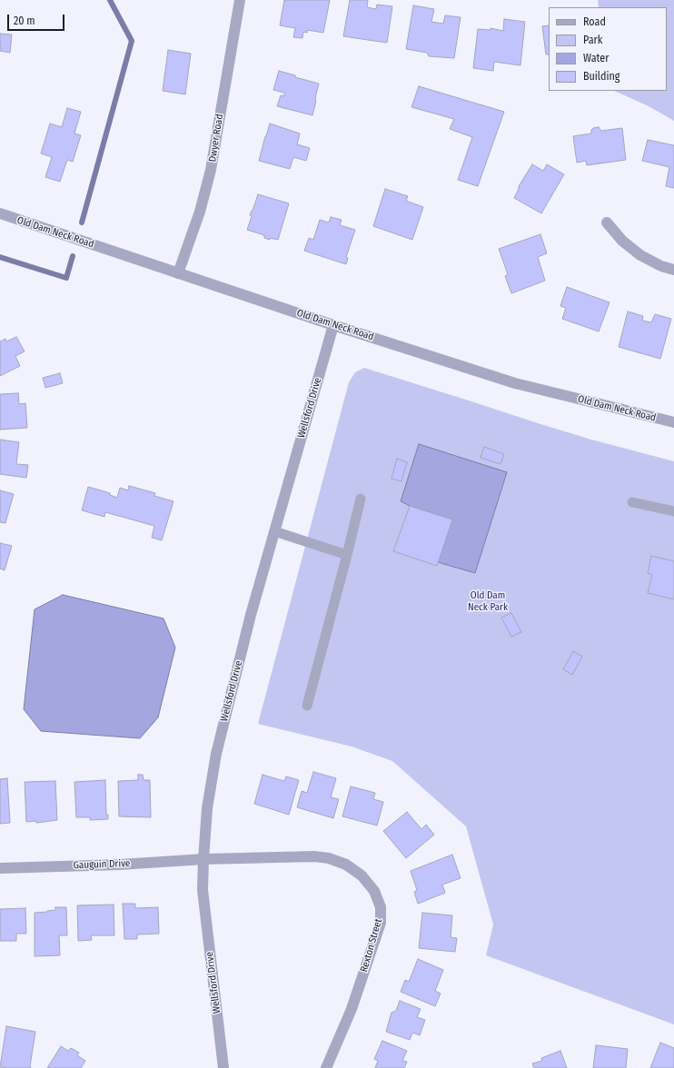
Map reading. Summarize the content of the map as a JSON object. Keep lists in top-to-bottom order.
{
  "streets": {
    "street": [
      "Dwyer Road",
      "Old Dam Neck Road",
      "Wellsford Drive",
      "Gauguin Drive",
      "Rexton Street"
    ]
  },
  "crossings": [
    ["Dwyer Road", "Old Dam Neck Road"],
    ["Old Dam Neck Road", "Wellsford Drive"],
    ["Wellsford Drive", "Gauguin Drive"],
    ["Wellsford Drive", "Rexton Street"],
    ["Gauguin Drive", "Rexton Street"]
  ],
  "parks": ["Old Dam Neck Park"],
  "legend": [
    "Road",
    "Park",
    "Water",
    "Building"
  ],
  "scale_bar": "20 m"
}
